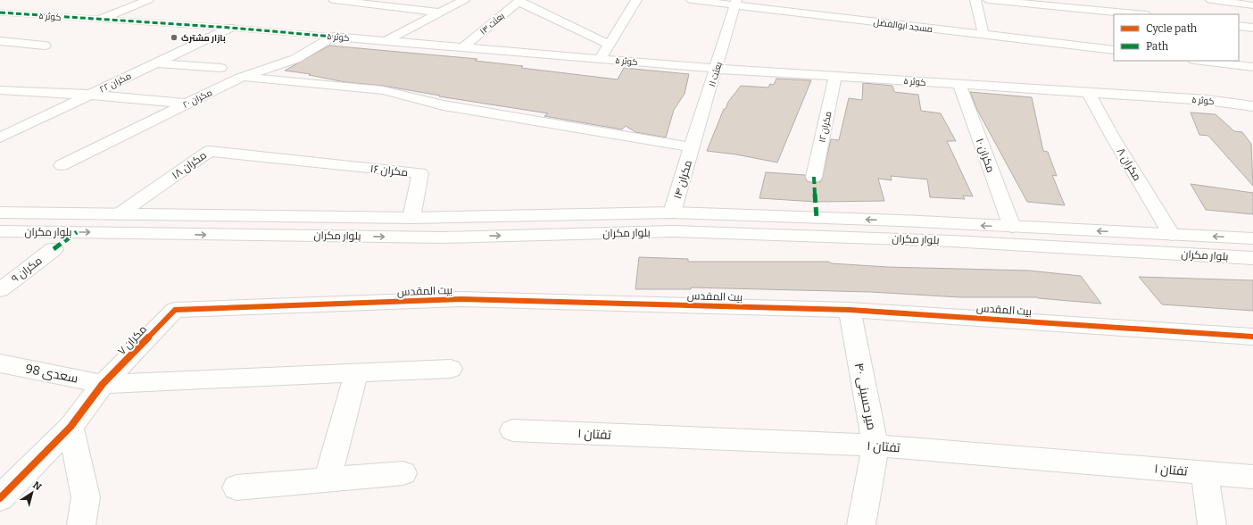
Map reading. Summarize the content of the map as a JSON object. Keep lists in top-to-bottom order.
{
  "streets": {
    "street": [
      "کوثر ۵",
      "بعثت ۱۳",
      "مسجد ابوالفضل",
      "بعثت ۱۱",
      "مکران ۲۲",
      "مکران ۲۰",
      "مکران ۱۲",
      "مکران ۱۰",
      "مکران ۸",
      "مکران ۱۸",
      "مکران ۱۶",
      "مکران ۱۴",
      "بلوار مکران",
      "مکران ۹",
      "بیت المقدس",
      "مکران ۷",
      "سعدی 98",
      "میر حسینی ۴۰",
      "تفتان ۱"
    ]
  },
  "crossings": [
    ["کوثر ۵", "بعثت ۱۳"],
    ["کوثر ۵", "بعثت ۱۱"],
    ["کوثر ۵", "مکران ۲۲"],
    ["کوثر ۵", "مکران ۲۰"],
    ["کوثر ۵", "مکران ۱۲"],
    ["کوثر ۵", "مکران ۱۰"],
    ["کوثر ۵", "مکران ۸"],
    ["مسجد ابوالفضل", "بعثت ۱۱"],
    ["بعثت ۱۱", "مکران ۱۴"],
    ["مکران ۱۰", "بلوار مکران"],
    ["مکران ۸", "بلوار مکران"],
    ["مکران ۱۸", "مکران ۱۶"],
    ["مکران ۱۸", "بلوار مکران"],
    ["مکران ۱۶", "بلوار مکران"],
    ["مکران ۱۴", "بلوار مکران"],
    ["بیت المقدس", "مکران ۷"],
    ["بیت المقدس", "میر حسینی ۴۰"],
    ["مکران ۷", "سعدی 98"],
    ["میر حسینی ۴۰", "تفتان ۱"]
  ],
  "places": ["بازار مشترک"],
  "legend": ["Cycle path", "Path"],
  "north": "top right"
}
